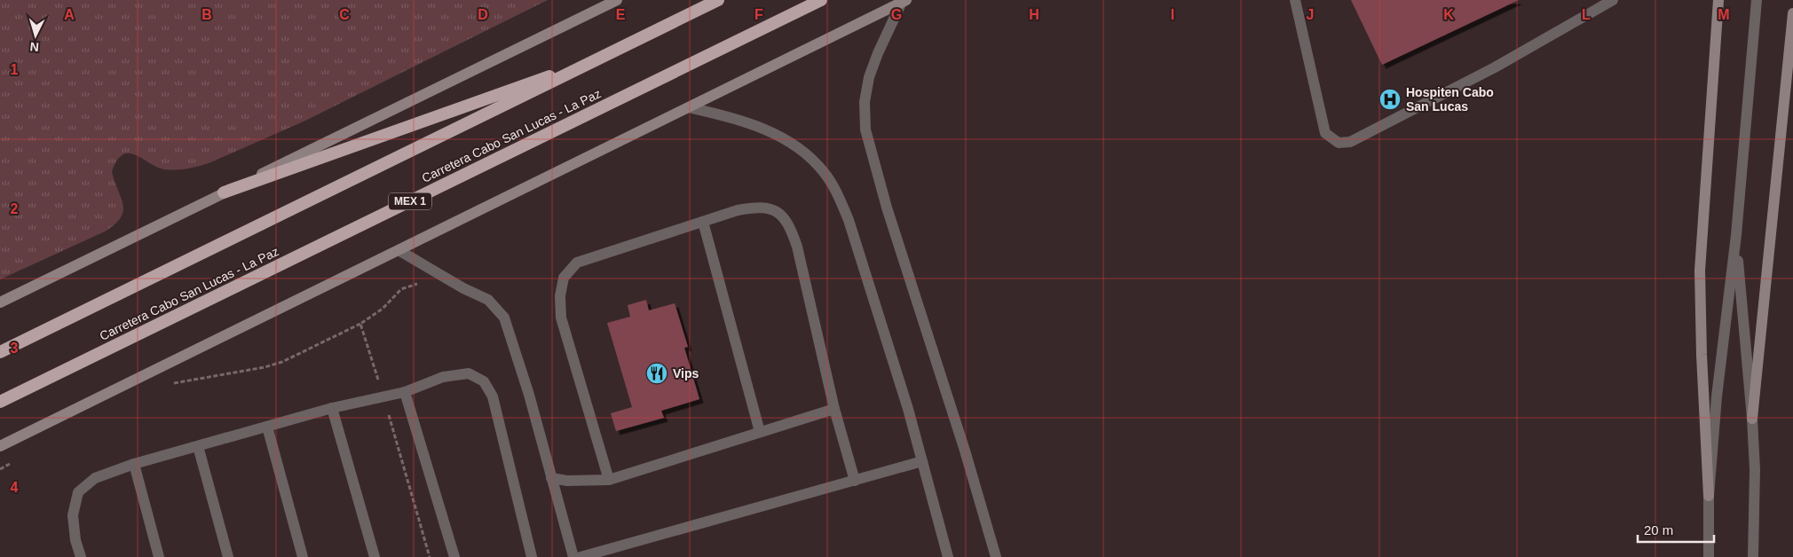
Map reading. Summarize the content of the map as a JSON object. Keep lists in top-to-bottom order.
{
  "streets": {
    "highway": ["Carretera Cabo San Lucas - La Paz", "MEX 1"]
  },
  "places": {
    "hospital": ["Hospiten Cabo San Lucas"],
    "restaurant": ["Vips"]
  },
  "scale_bar": "20 m",
  "north": "bottom",
  "grid": {
    "columns": [
      "A",
      "B",
      "C",
      "D",
      "E",
      "F",
      "G",
      "H",
      "I",
      "J",
      "K",
      "L",
      "M"
    ],
    "rows": [
      "1",
      "2",
      "3",
      "4"
    ]
  }
}
